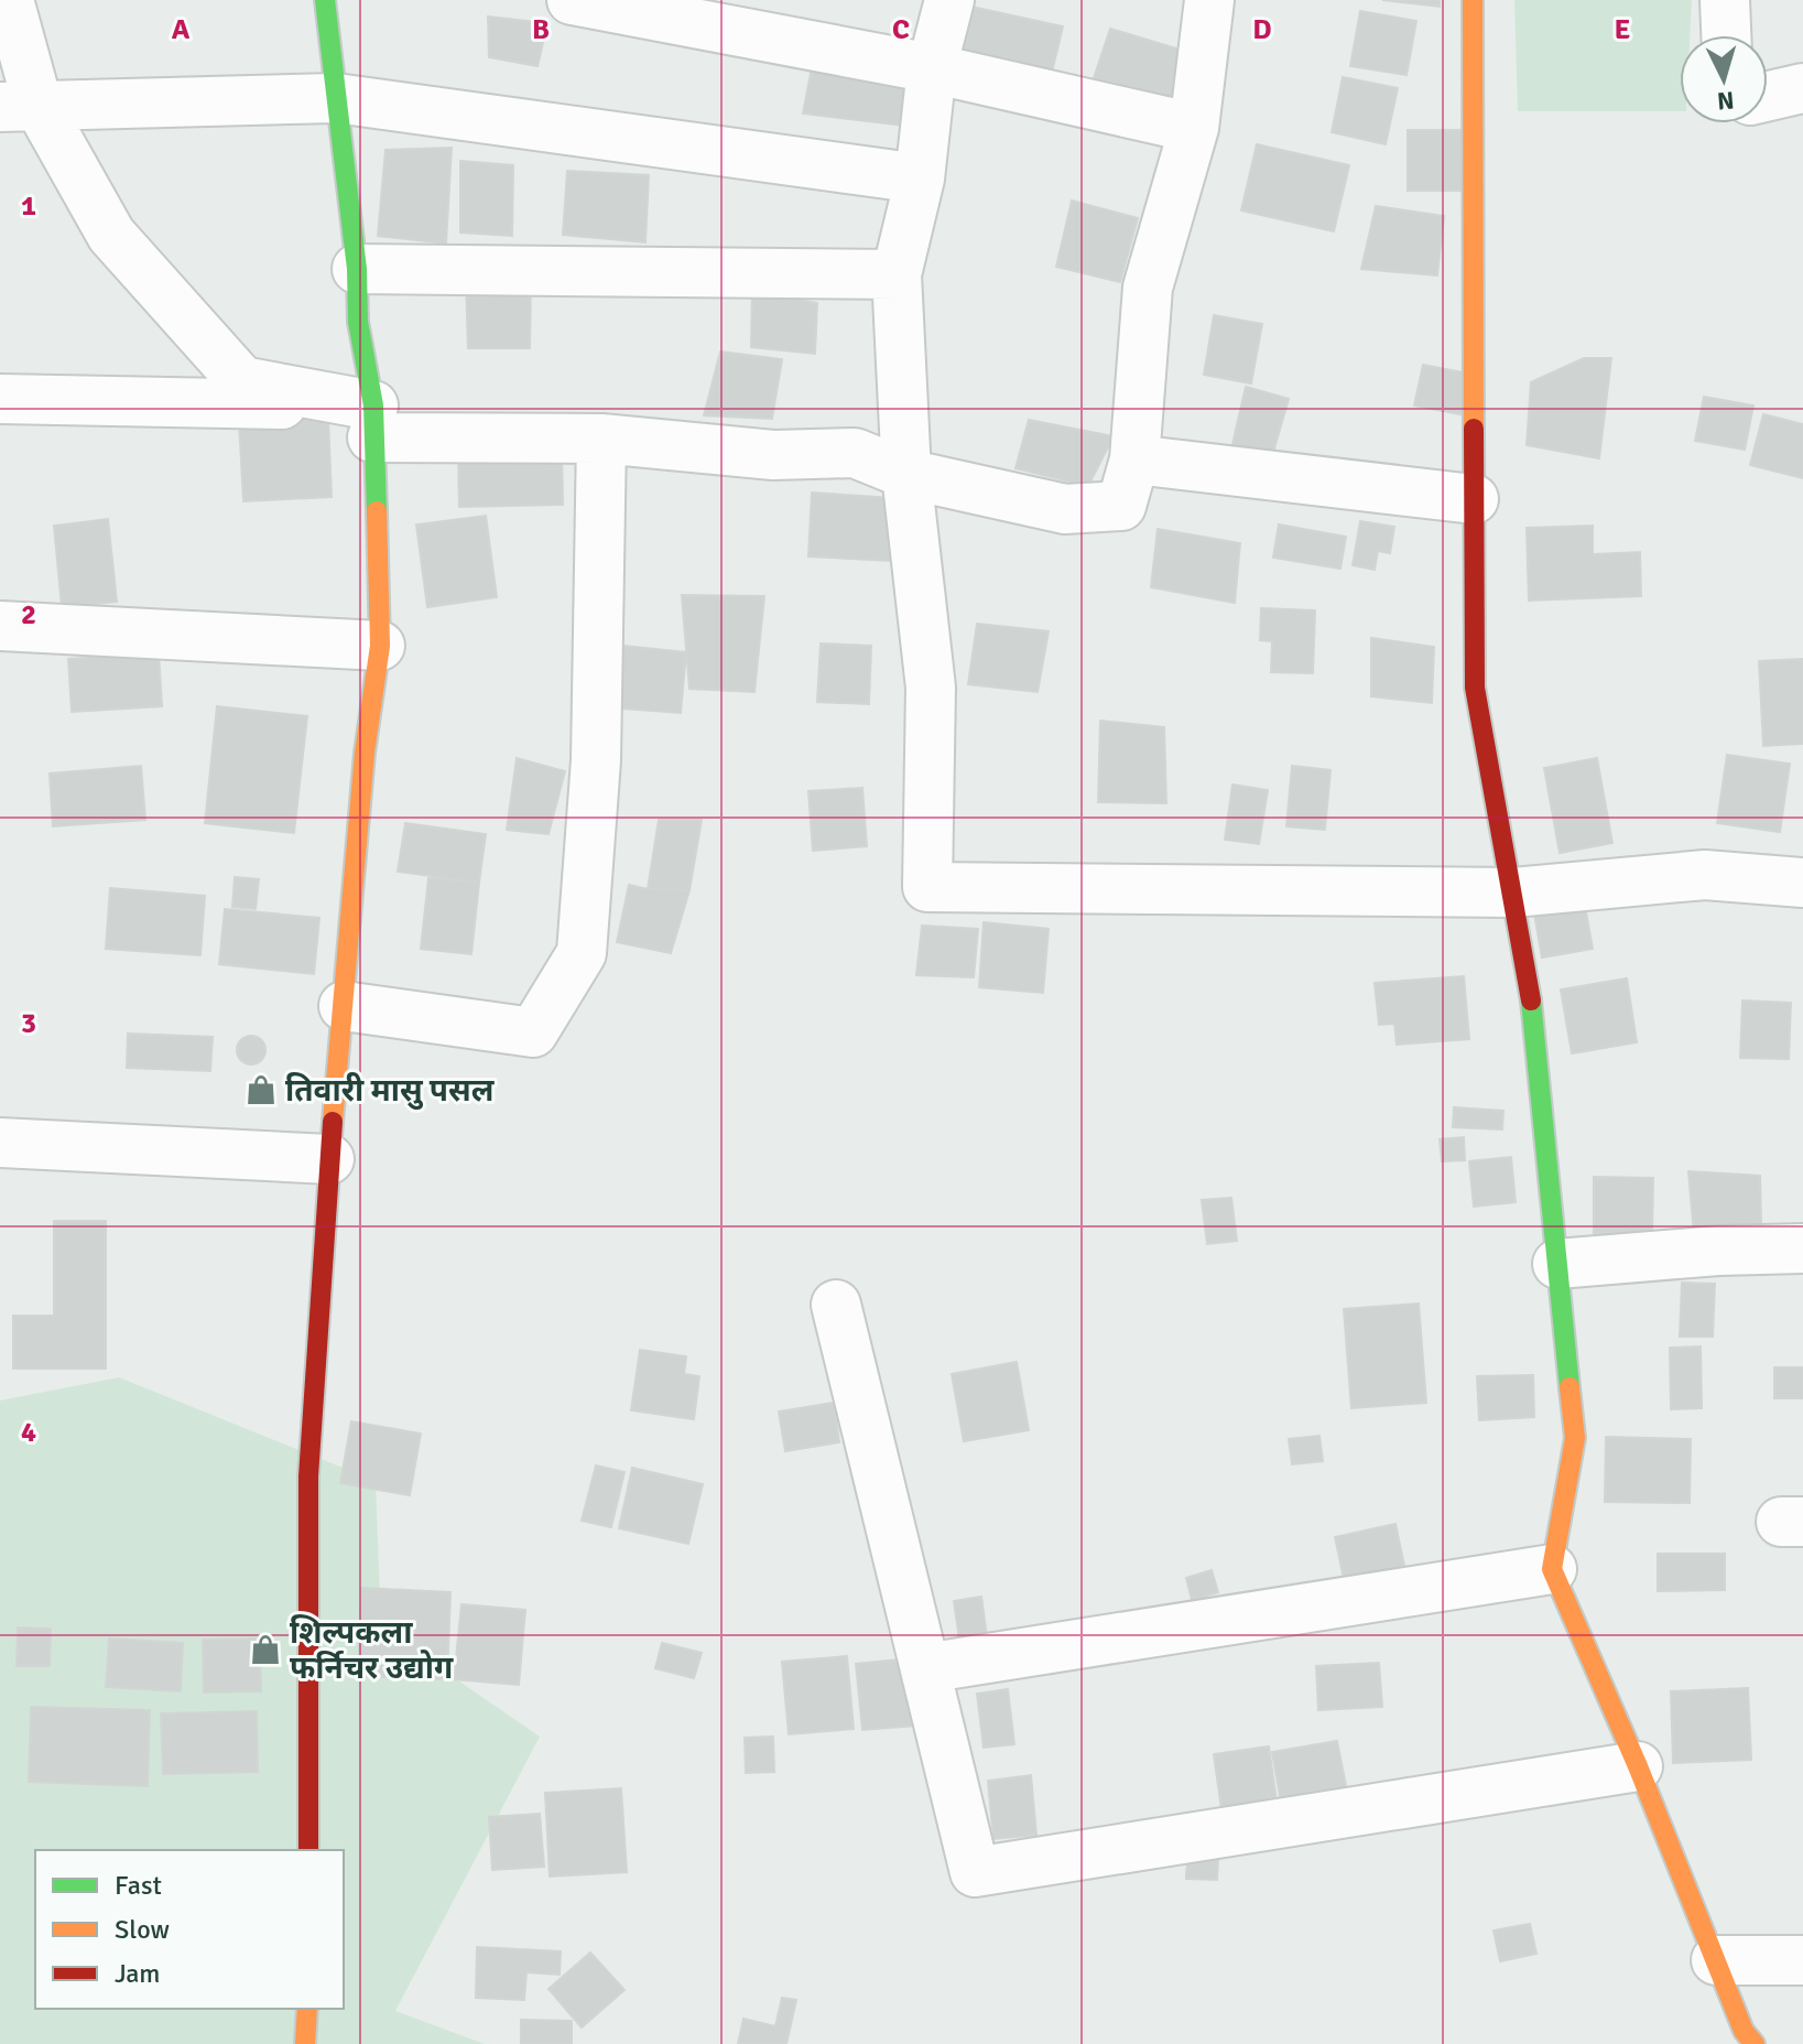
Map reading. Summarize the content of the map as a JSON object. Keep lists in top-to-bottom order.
{
  "places": {
    "shop": ["तिवारी मासु पसल", "शिल्पकला फर्निचर उद्योग"]
  },
  "legend": ["Fast", "Slow", "Jam"],
  "north": "bottom",
  "grid": {
    "columns": [
      "A",
      "B",
      "C",
      "D",
      "E"
    ],
    "rows": [
      "1",
      "2",
      "3",
      "4"
    ]
  }
}
